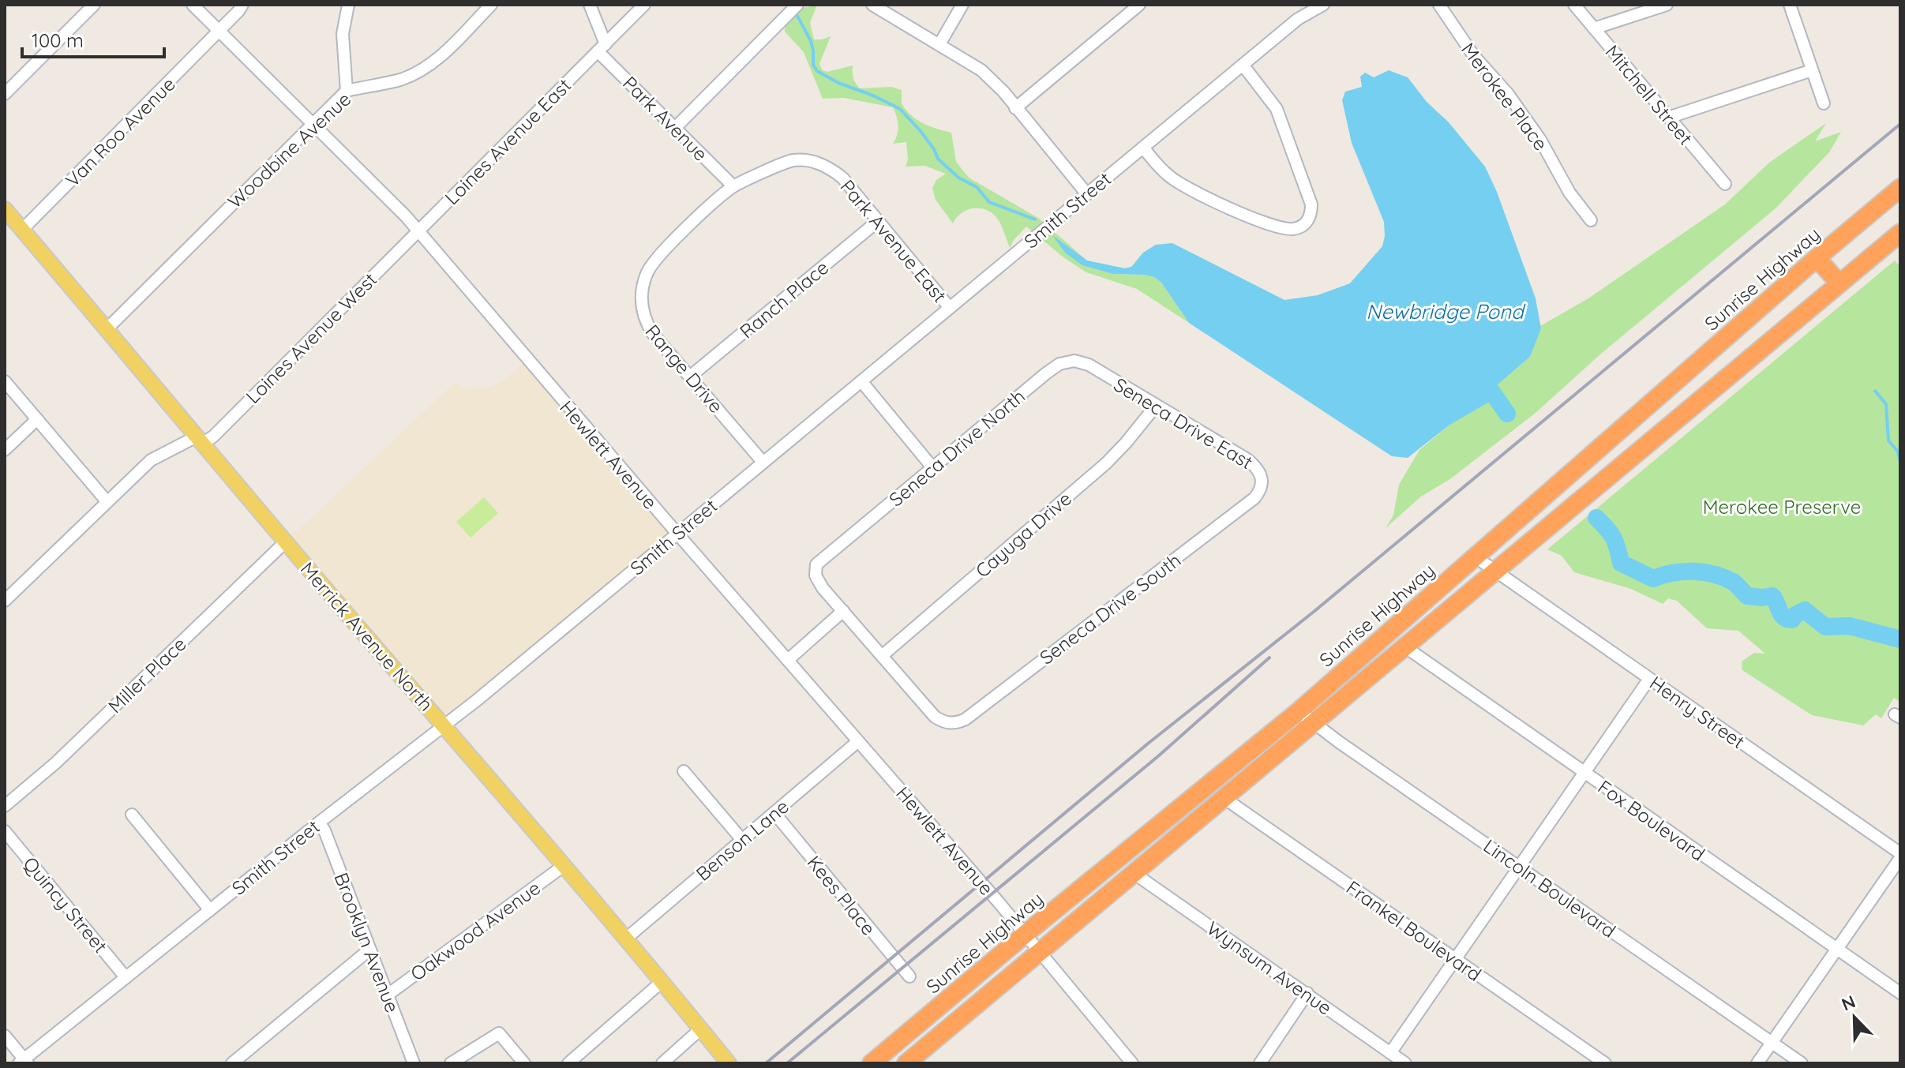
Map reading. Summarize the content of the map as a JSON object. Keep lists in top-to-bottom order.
{
  "streets": {
    "highway": ["Sunrise Highway"],
    "main road": ["Merrick Avenue North"],
    "street": [
      "Mitchell Street",
      "Merokee Place",
      "Park Avenue",
      "Van Roo Avenue",
      "Loines Avenue East",
      "Woodbine Avenue",
      "Smith Street",
      "Park Avenue East",
      "Ranch Place",
      "Loines Avenue West",
      "Range Drive",
      "Seneca Drive East",
      "Seneca Drive North",
      "Hewlett Avenue",
      "Cayuga Drive",
      "Seneca Drive South",
      "Miller Place",
      "Henry Street",
      "Fox Boulevard",
      "Benson Lane",
      "Lincoln Boulevard",
      "Kees Place",
      "Quincy Street",
      "Oakwood Avenue",
      "Frankel Boulevard",
      "Brooklyn Avenue",
      "Wynsum Avenue"
    ]
  },
  "crossings": [
    ["Park Avenue", "Loines Avenue East"],
    ["Park Avenue", "Park Avenue East"],
    ["Park Avenue", "Range Drive"],
    ["Van Roo Avenue", "Hewlett Avenue"],
    ["Van Roo Avenue", "Merrick Avenue North"],
    ["Loines Avenue East", "Loines Avenue West"],
    ["Loines Avenue East", "Hewlett Avenue"],
    ["Woodbine Avenue", "Hewlett Avenue"],
    ["Woodbine Avenue", "Merrick Avenue North"],
    ["Smith Street", "Park Avenue East"],
    ["Smith Street", "Range Drive"],
    ["Smith Street", "Hewlett Avenue"],
    ["Smith Street", "Merrick Avenue North"],
    ["Smith Street", "Quincy Street"],
    ["Smith Street", "Brooklyn Avenue"],
    ["Park Avenue East", "Ranch Place"],
    ["Park Avenue East", "Range Drive"],
    ["Sunrise Highway", "Hewlett Avenue"],
    ["Sunrise Highway", "Henry Street"],
    ["Sunrise Highway", "Lincoln Boulevard"],
    ["Ranch Place", "Range Drive"],
    ["Loines Avenue West", "Hewlett Avenue"],
    ["Loines Avenue West", "Merrick Avenue North"],
    ["Seneca Drive East", "Seneca Drive North"],
    ["Seneca Drive East", "Cayuga Drive"],
    ["Seneca Drive East", "Seneca Drive South"],
    ["Seneca Drive North", "Cayuga Drive"],
    ["Seneca Drive North", "Seneca Drive South"],
    ["Hewlett Avenue", "Benson Lane"],
    ["Merrick Avenue North", "Miller Place"],
    ["Merrick Avenue North", "Benson Lane"],
    ["Merrick Avenue North", "Oakwood Avenue"],
    ["Benson Lane", "Kees Place"],
    ["Oakwood Avenue", "Brooklyn Avenue"]
  ],
  "water": ["Newbridge Pond"],
  "parks": ["Merokee Preserve"],
  "scale_bar": "100 m",
  "north": "top left"
}
